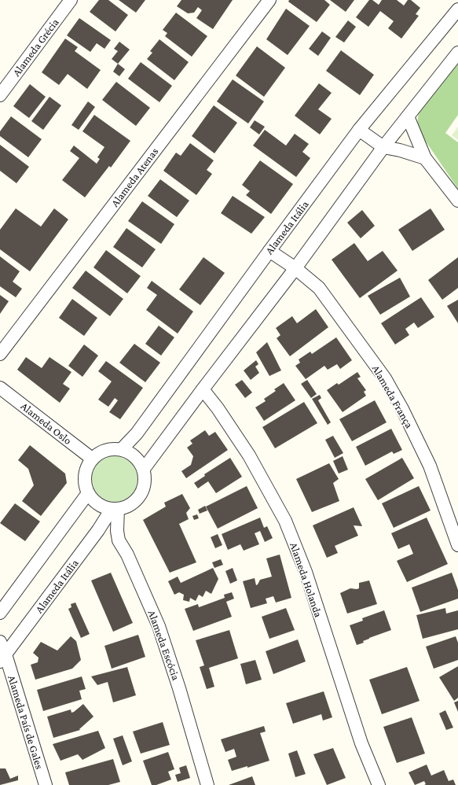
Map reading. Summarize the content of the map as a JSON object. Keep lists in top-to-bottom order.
{
  "streets": {
    "street": [
      "Alameda Grécia",
      "Alameda Atenas",
      "Alameda Itália",
      "Alameda França",
      "Alameda Oslo",
      "Alameda Holanda",
      "Alameda Escócia",
      "Alameda País de Gales"
    ]
  },
  "crossings": [
    ["Alameda Itália", "Alameda França"],
    ["Alameda Itália", "Alameda Oslo"],
    ["Alameda Itália", "Alameda Escócia"],
    ["Alameda Itália", "Alameda País de Gales"],
    ["Alameda Oslo", "Alameda Escócia"]
  ]
}
